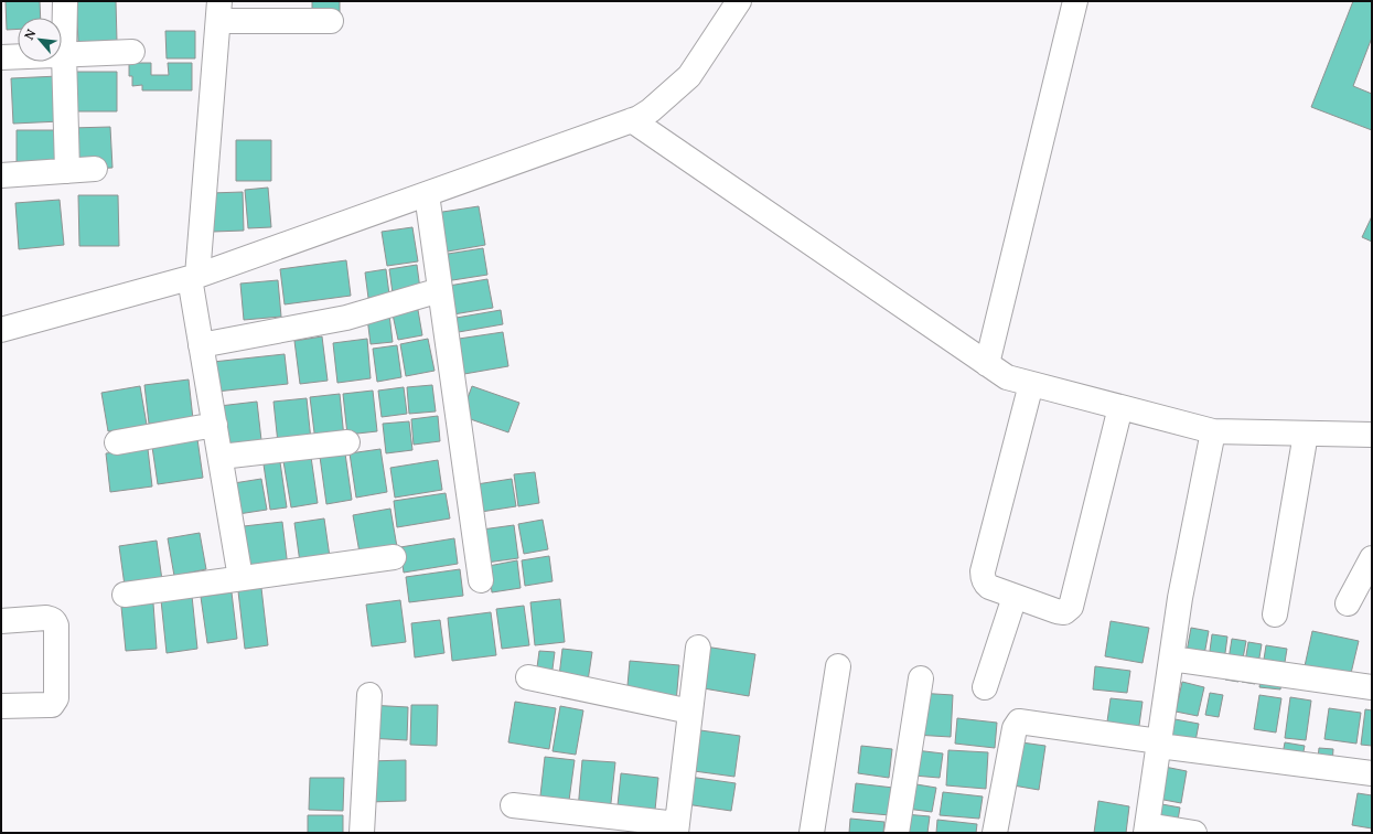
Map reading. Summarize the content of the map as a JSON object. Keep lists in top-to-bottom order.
{
  "north": "top left"
}
